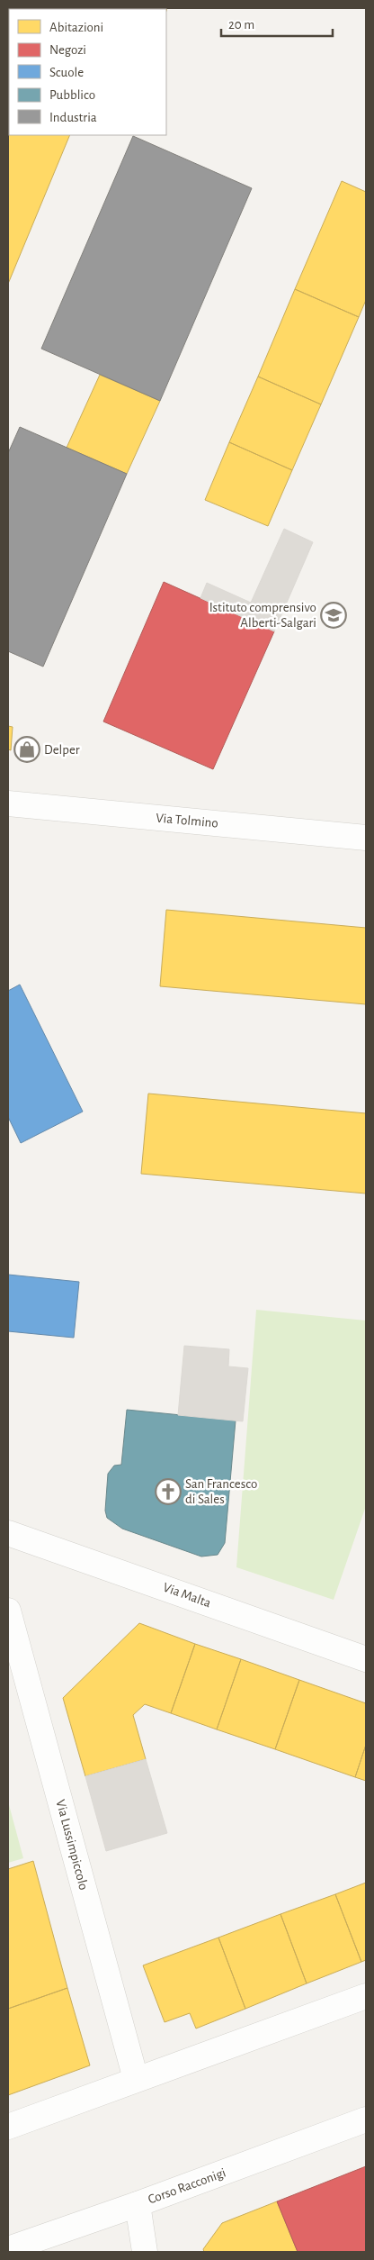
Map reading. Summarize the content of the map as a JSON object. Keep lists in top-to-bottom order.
{
  "streets": {
    "street": [
      "Via Tolmino",
      "Via Malta",
      "Via Lussimpiccolo",
      "Corso Racconigi"
    ]
  },
  "places": {
    "school or university": ["Istituto comprensivo Alberti-Salgari"],
    "shop": ["Delper"],
    "church": ["San Francesco di Sales"]
  },
  "legend": [
    "Abitazioni",
    "Negozi",
    "Scuole",
    "Pubblico",
    "Industria"
  ],
  "scale_bar": "20 m"
}
